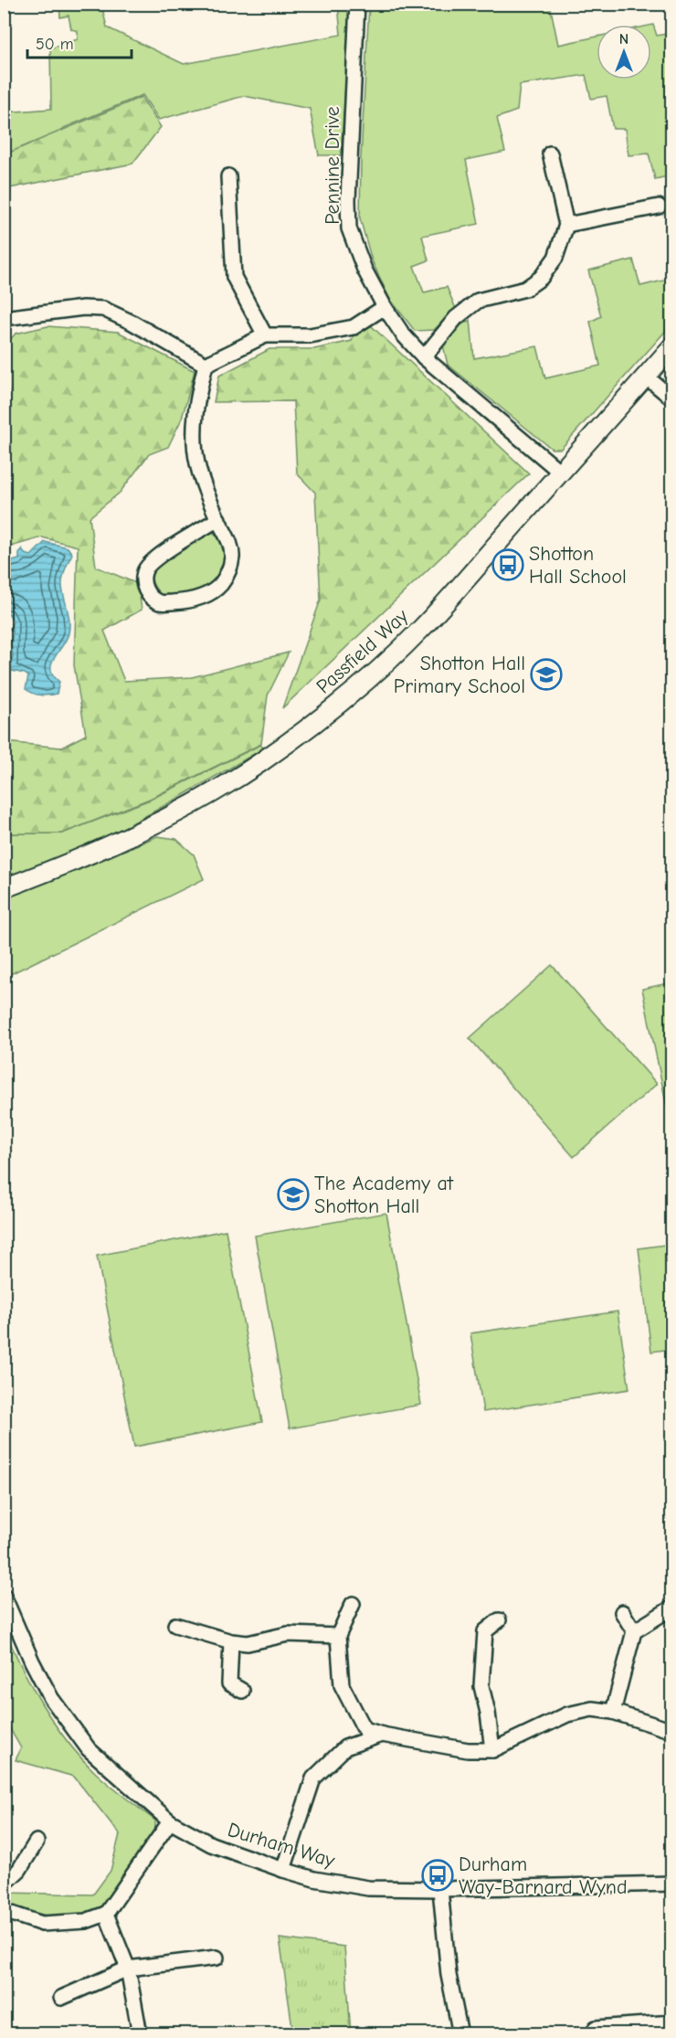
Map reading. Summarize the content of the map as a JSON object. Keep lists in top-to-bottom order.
{
  "streets": {
    "street": ["Pennine Drive", "Passfield Way", "Durham Way"]
  },
  "crossings": [
    ["Pennine Drive", "Passfield Way"]
  ],
  "places": {
    "bus stop": ["Shotton Hall School", "Durham Way-Barnard Wynd"],
    "school or university": ["Shotton Hall Primary School", "The Academy at Shotton Hall"]
  },
  "scale_bar": "50 m",
  "north": "top"
}
